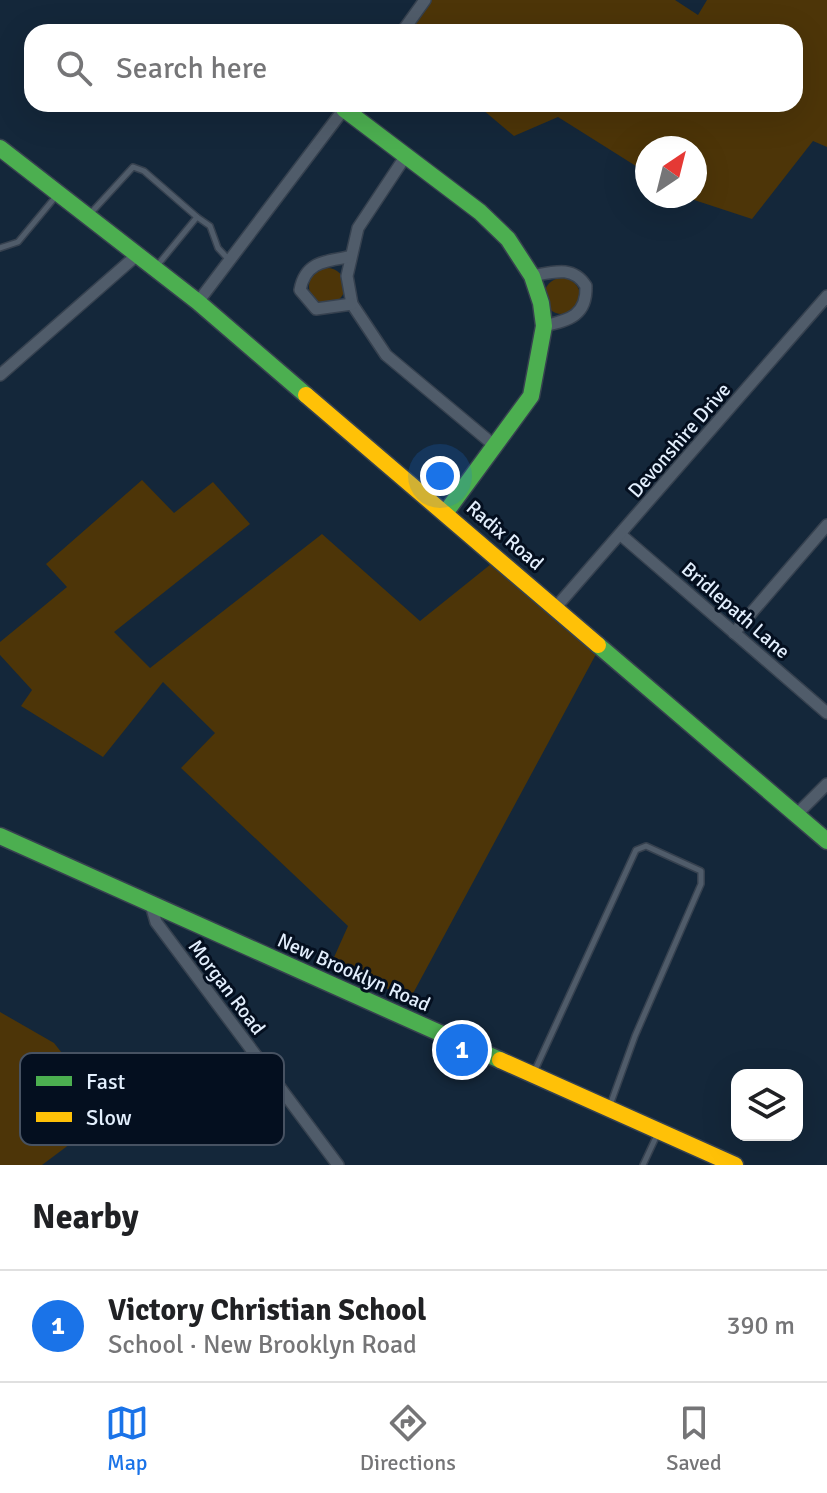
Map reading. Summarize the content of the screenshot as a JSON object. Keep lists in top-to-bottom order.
{
  "streets": {
    "street": [
      "Devonshire Drive",
      "Radix Road",
      "Bridlepath Lane",
      "New Brooklyn Road",
      "Morgan Road"
    ]
  },
  "crossings": [
    ["Devonshire Drive", "Radix Road"],
    ["Devonshire Drive", "Bridlepath Lane"],
    ["New Brooklyn Road", "Morgan Road"]
  ],
  "legend": ["Fast", "Slow"],
  "north": "top right",
  "page": {
    "search": "Search here",
    "pins": "1",
    "heading": "Nearby",
    "list": [
      {
        "mark": "1",
        "name": "Victory Christian School",
        "note": "School · New Brooklyn Road",
        "value": "390 m"
      }
    ],
    "nav": ["Map", "Directions", "Saved"]
  }
}
